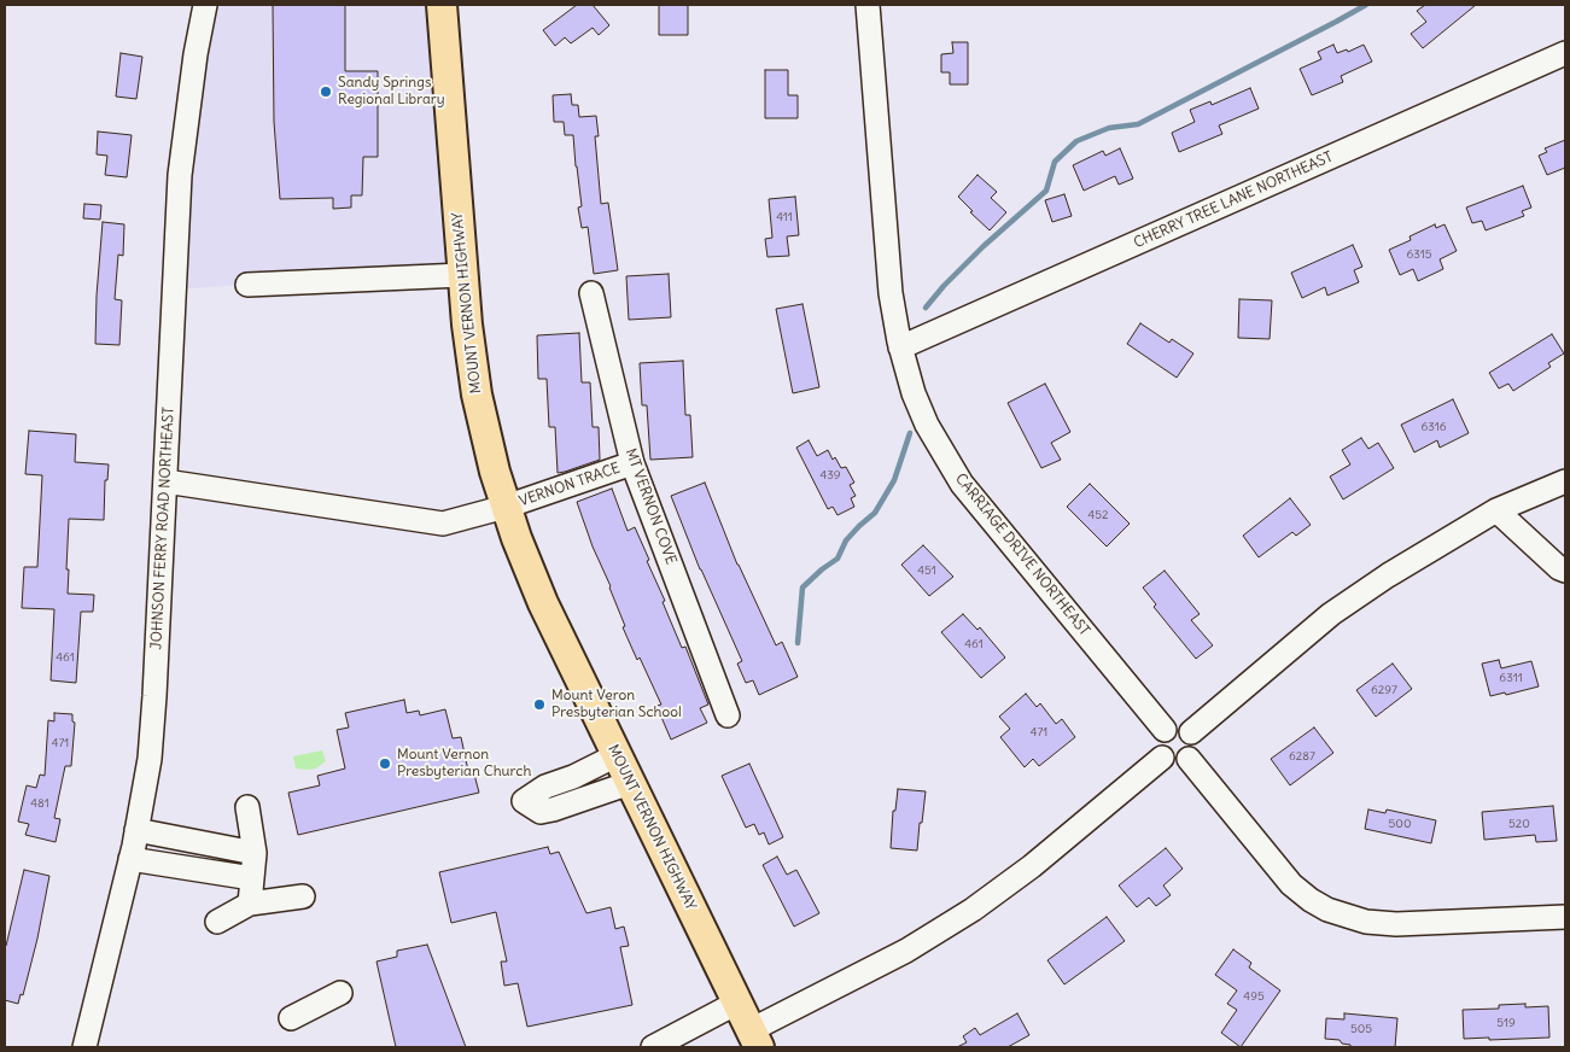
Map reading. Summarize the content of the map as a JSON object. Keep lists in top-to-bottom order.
{
  "streets": {
    "main road": ["MOUNT VERNON HIGHWAY"],
    "street": [
      "CHERRY TREE LANE NORTHEAST",
      "VERNON TRACE",
      "MT VERNON COVE",
      "JOHNSON FERRY ROAD NORTHEAST",
      "CARRIAGE DRIVE NORTHEAST"
    ]
  },
  "crossings": [
    ["CHERRY TREE LANE NORTHEAST", "CARRIAGE DRIVE NORTHEAST"],
    ["MOUNT VERNON HIGHWAY", "VERNON TRACE"],
    ["VERNON TRACE", "MT VERNON COVE"],
    ["VERNON TRACE", "JOHNSON FERRY ROAD NORTHEAST"]
  ],
  "places": ["Sandy Springs Regional Library", "Mount Veron Presbyterian School", "Mount Vernon Presbyterian Church"],
  "house_numbers": [
    "411",
    "6315",
    "6316",
    "439",
    "452",
    "451",
    "461",
    "461",
    "6311",
    "6297",
    "471",
    "471",
    "6287",
    "481",
    "500",
    "520",
    "495",
    "519",
    "505"
  ]
}
